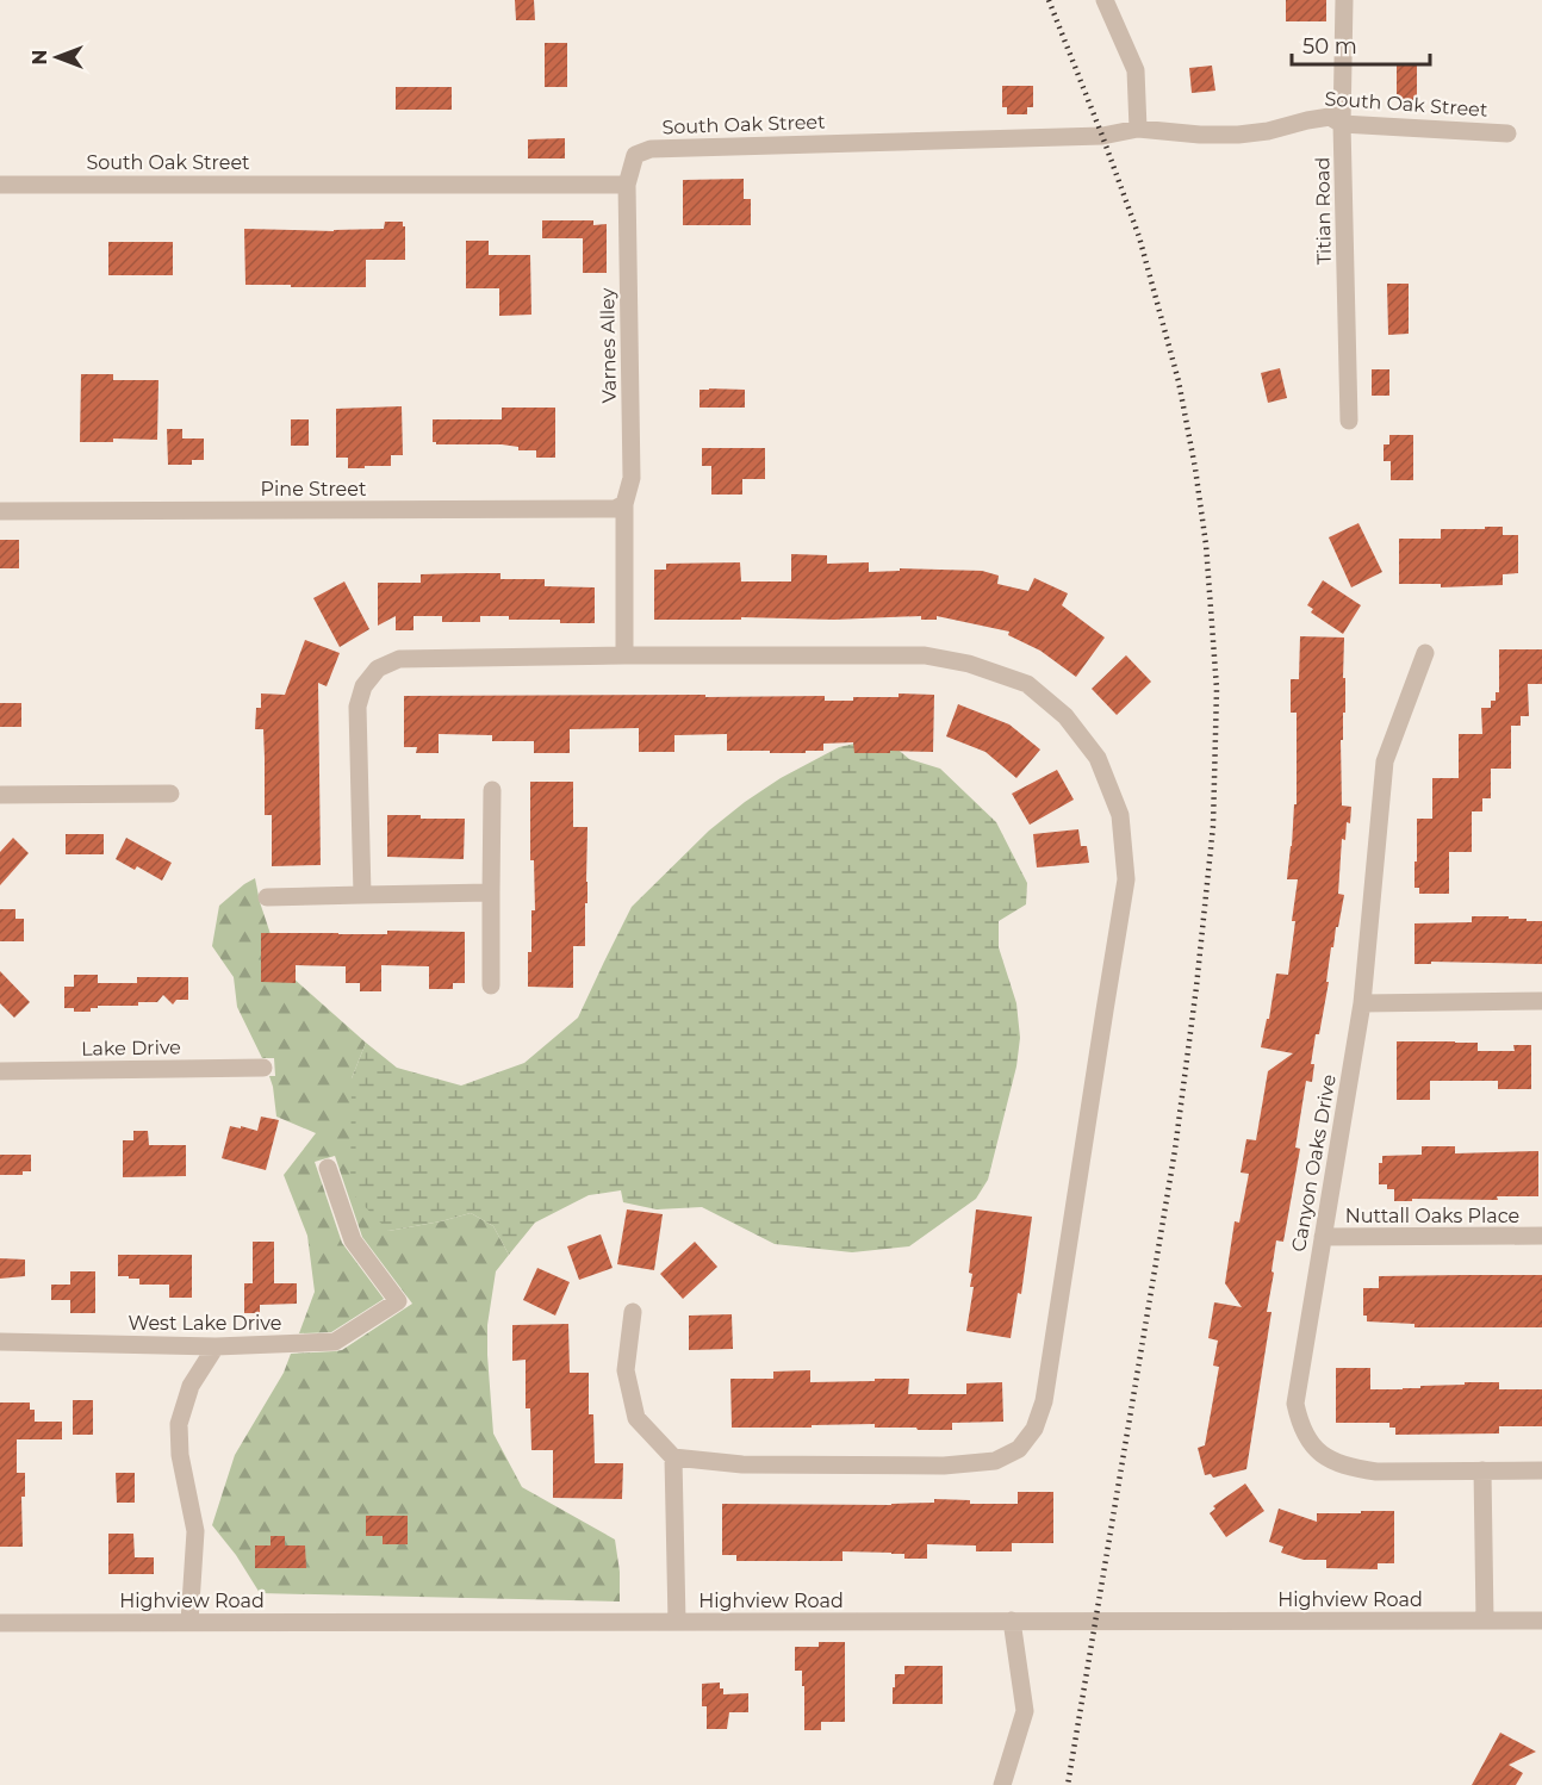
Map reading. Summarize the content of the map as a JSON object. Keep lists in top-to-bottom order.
{
  "streets": {
    "street": [
      "South Oak Street",
      "Titian Road",
      "Varnes Alley",
      "Pine Street",
      "Lake Drive",
      "Canyon Oaks Drive",
      "Nuttall Oaks Place",
      "West Lake Drive",
      "Highview Road"
    ]
  },
  "crossings": [
    ["South Oak Street", "Titian Road"],
    ["South Oak Street", "Varnes Alley"],
    ["Varnes Alley", "Pine Street"],
    ["Canyon Oaks Drive", "Nuttall Oaks Place"]
  ],
  "scale_bar": "50 m",
  "north": "left"
}
